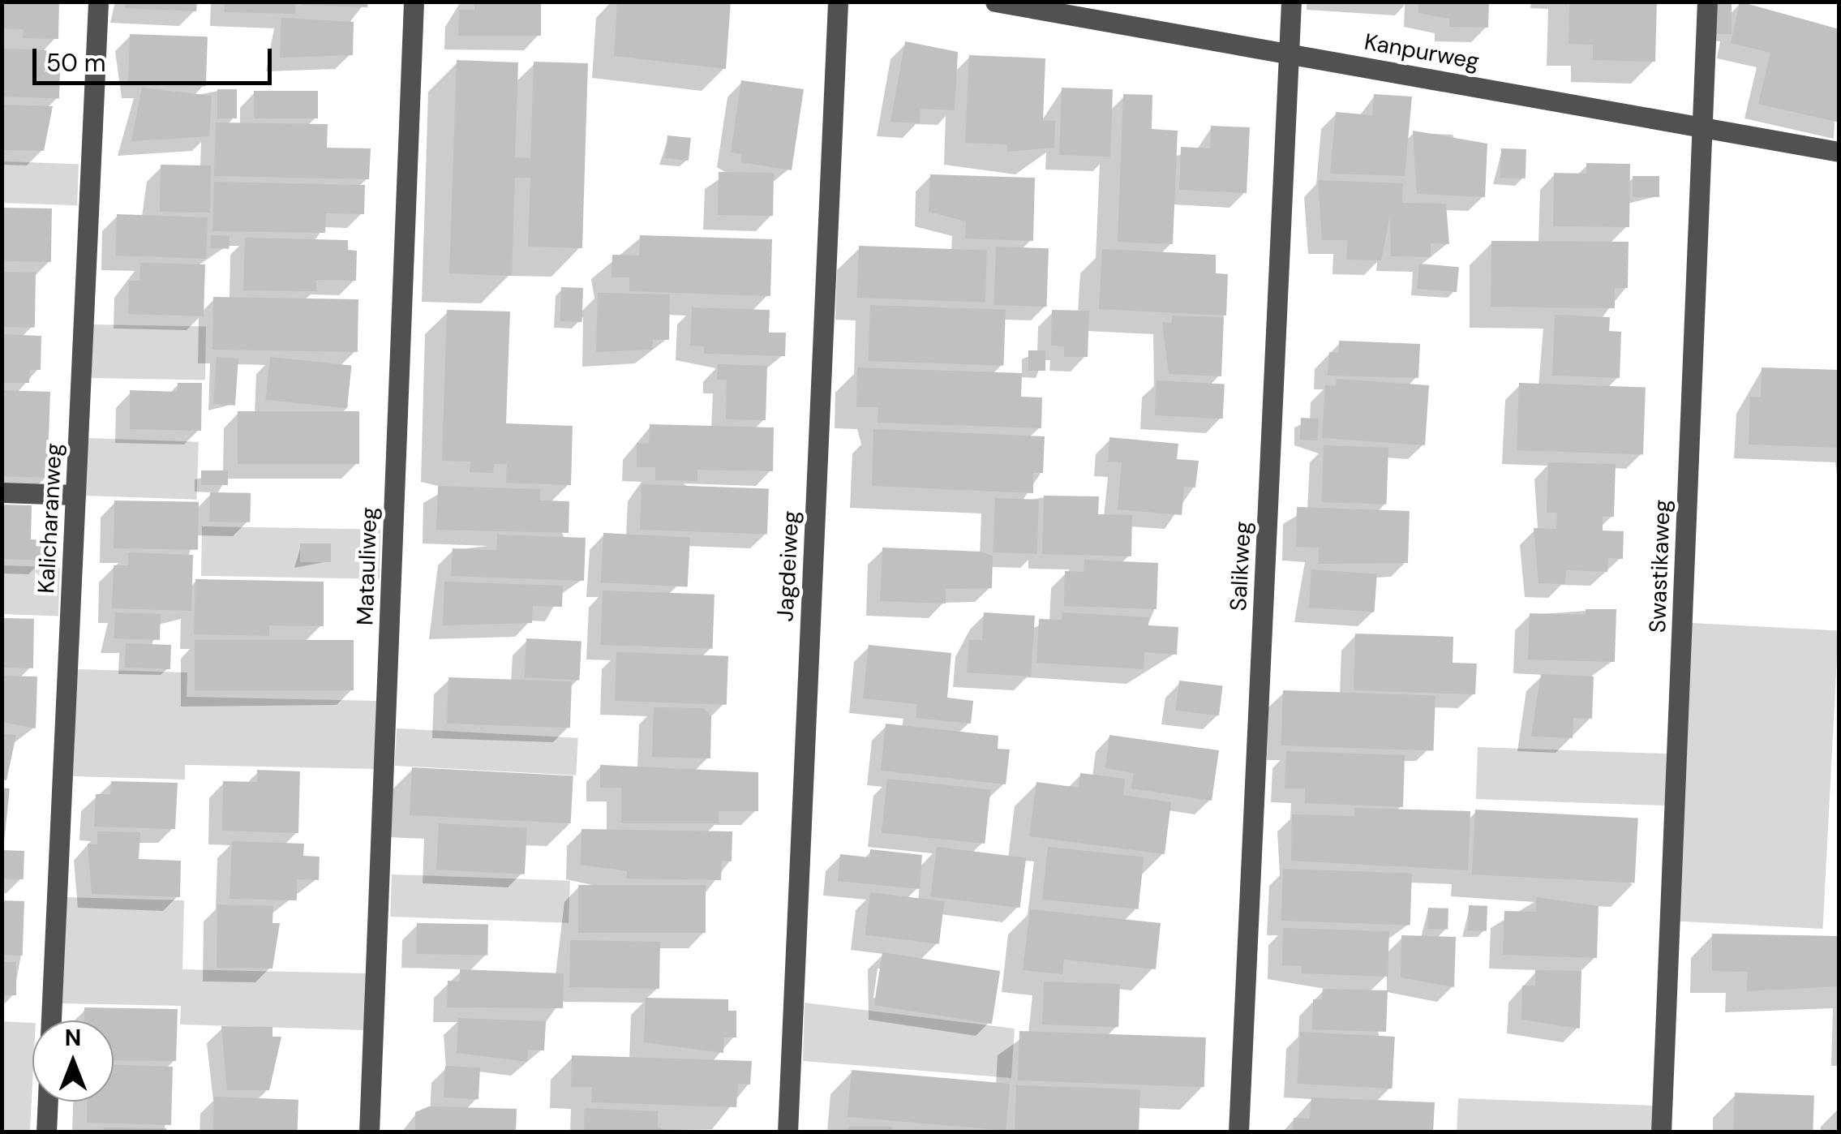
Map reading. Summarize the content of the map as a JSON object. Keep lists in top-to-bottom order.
{
  "streets": {
    "street": [
      "Kanpurweg",
      "Kalicharanweg",
      "Matauliweg",
      "Jagdeiweg",
      "Salikweg",
      "Swastikaweg"
    ]
  },
  "crossings": [
    ["Kanpurweg", "Salikweg"],
    ["Kanpurweg", "Swastikaweg"]
  ],
  "scale_bar": "50 m",
  "north": "top"
}
